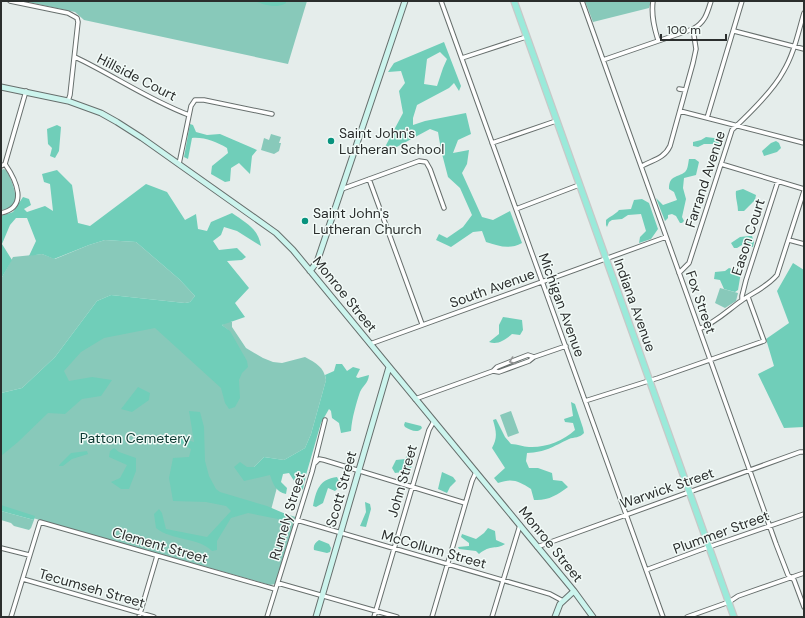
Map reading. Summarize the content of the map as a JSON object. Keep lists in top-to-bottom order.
{
  "streets": {
    "main road": ["Monroe Street", "Indiana Avenue", "Scott Street"],
    "street": [
      "Hillside Court",
      "Farrand Avenue",
      "Eason Court",
      "South Avenue",
      "Fox Street",
      "Michigan Avenue",
      "John Street",
      "Warwick Street",
      "Rumely Street",
      "Plummer Street",
      "Clement Street",
      "McCollum Street",
      "Tecumseh Street"
    ]
  },
  "crossings": [
    ["Farrand Avenue", "Fox Street"],
    ["South Avenue", "Monroe Street"],
    ["South Avenue", "Fox Street"],
    ["South Avenue", "Michigan Avenue"],
    ["South Avenue", "Indiana Avenue"],
    ["Monroe Street", "John Street"],
    ["Monroe Street", "Warwick Street"],
    ["Monroe Street", "Scott Street"],
    ["Fox Street", "Warwick Street"],
    ["Fox Street", "Plummer Street"],
    ["Michigan Avenue", "Warwick Street"],
    ["Michigan Avenue", "Plummer Street"],
    ["Indiana Avenue", "Warwick Street"],
    ["Indiana Avenue", "Plummer Street"],
    ["John Street", "McCollum Street"],
    ["Scott Street", "McCollum Street"],
    ["Rumely Street", "Clement Street"],
    ["Rumely Street", "McCollum Street"]
  ],
  "parks": ["Patton Cemetery"],
  "places": ["Saint John's Lutheran School", "Saint John's Lutheran Church"],
  "scale_bar": "100 m"
}
